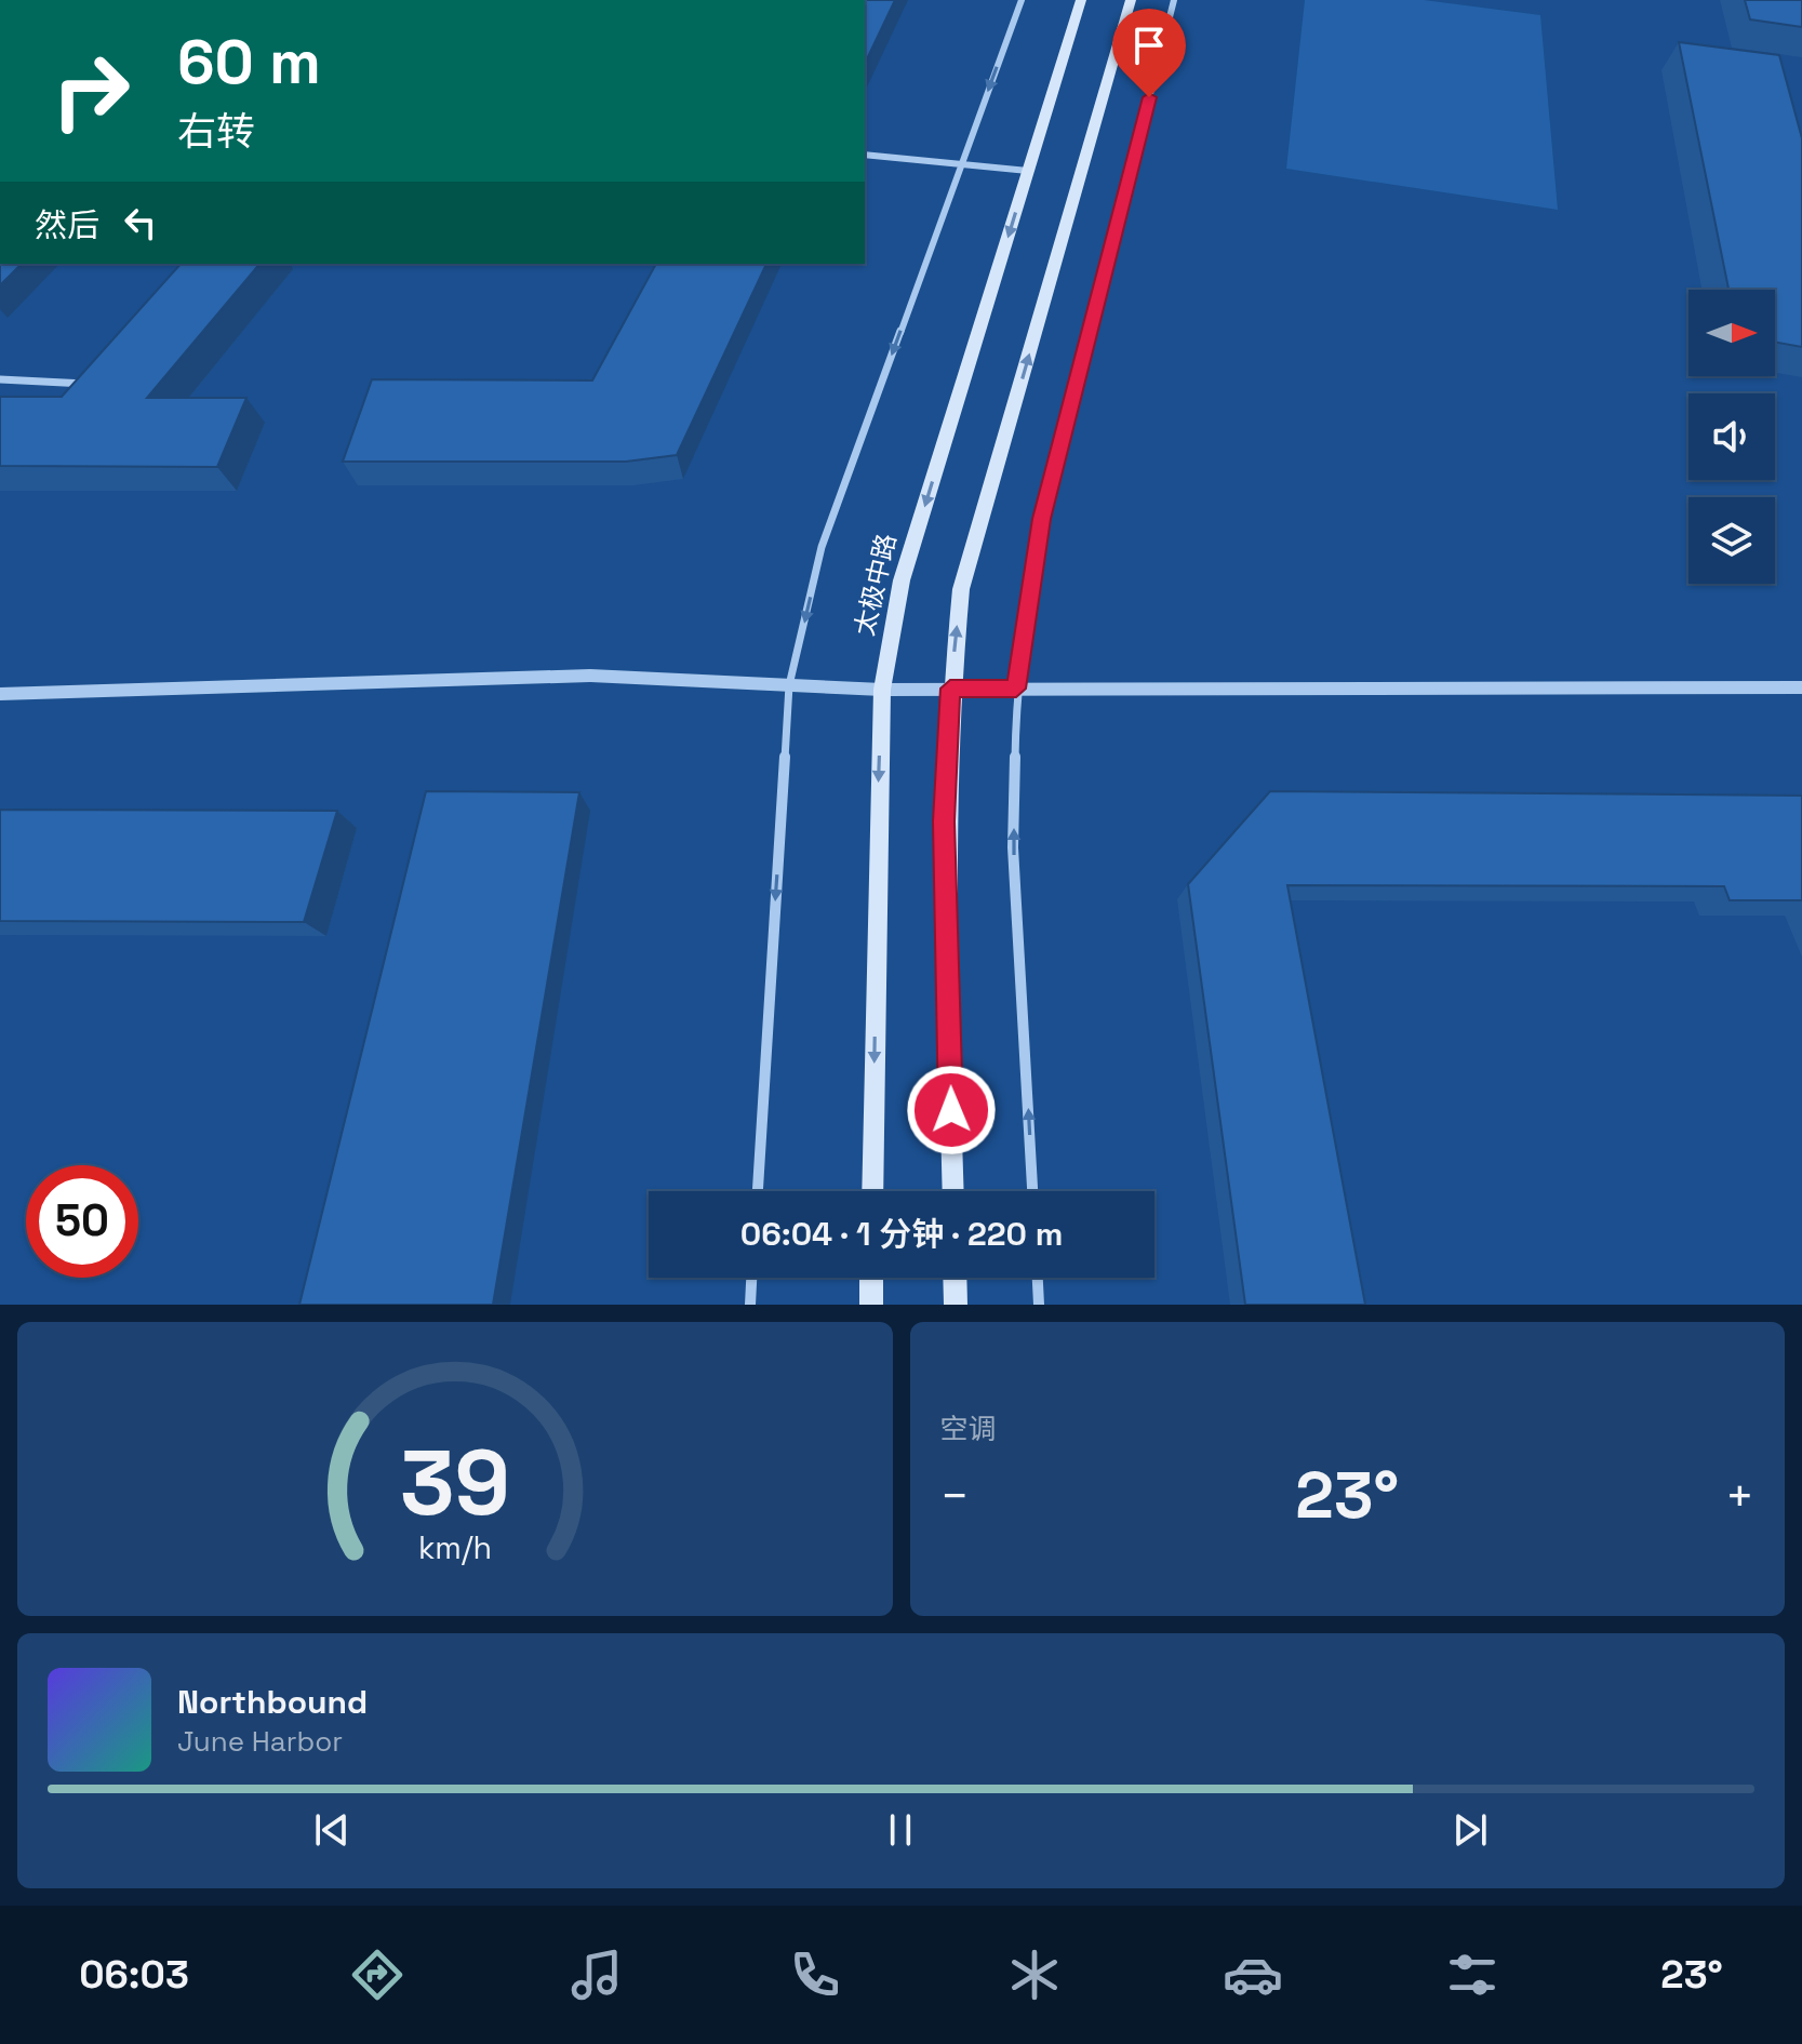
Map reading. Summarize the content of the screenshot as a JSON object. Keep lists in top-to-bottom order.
{
  "streets": {
    "main road": ["太极中路"]
  },
  "north": "right",
  "page": {
    "turn": ["60 m", "右转"],
    "then": "然后",
    "limit": "50",
    "trip": "06:04 · 1 分钟 · 220 m",
    "tile": "空调",
    "heat": ["−", "23°", "+"],
    "song": ["Northbound", "June Harbor"],
    "tabs": ["06:03", "23°"],
    "gauge": ["39", "km/h"]
  }
}
